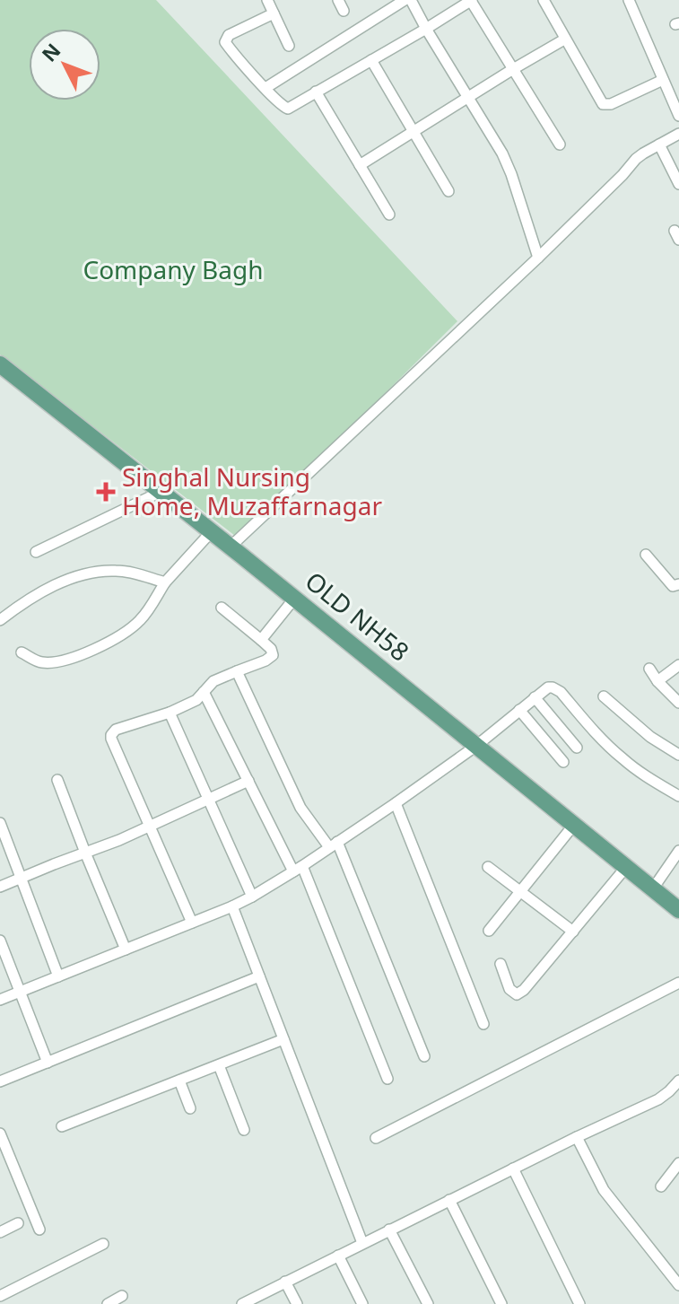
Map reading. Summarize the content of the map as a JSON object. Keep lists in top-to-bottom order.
{
  "streets": {
    "main road": ["OLD NH58"]
  },
  "parks": ["Company Bagh"],
  "places": {
    "health": ["Singhal Nursing Home, Muzaffarnagar"]
  },
  "north": "top left"
}
